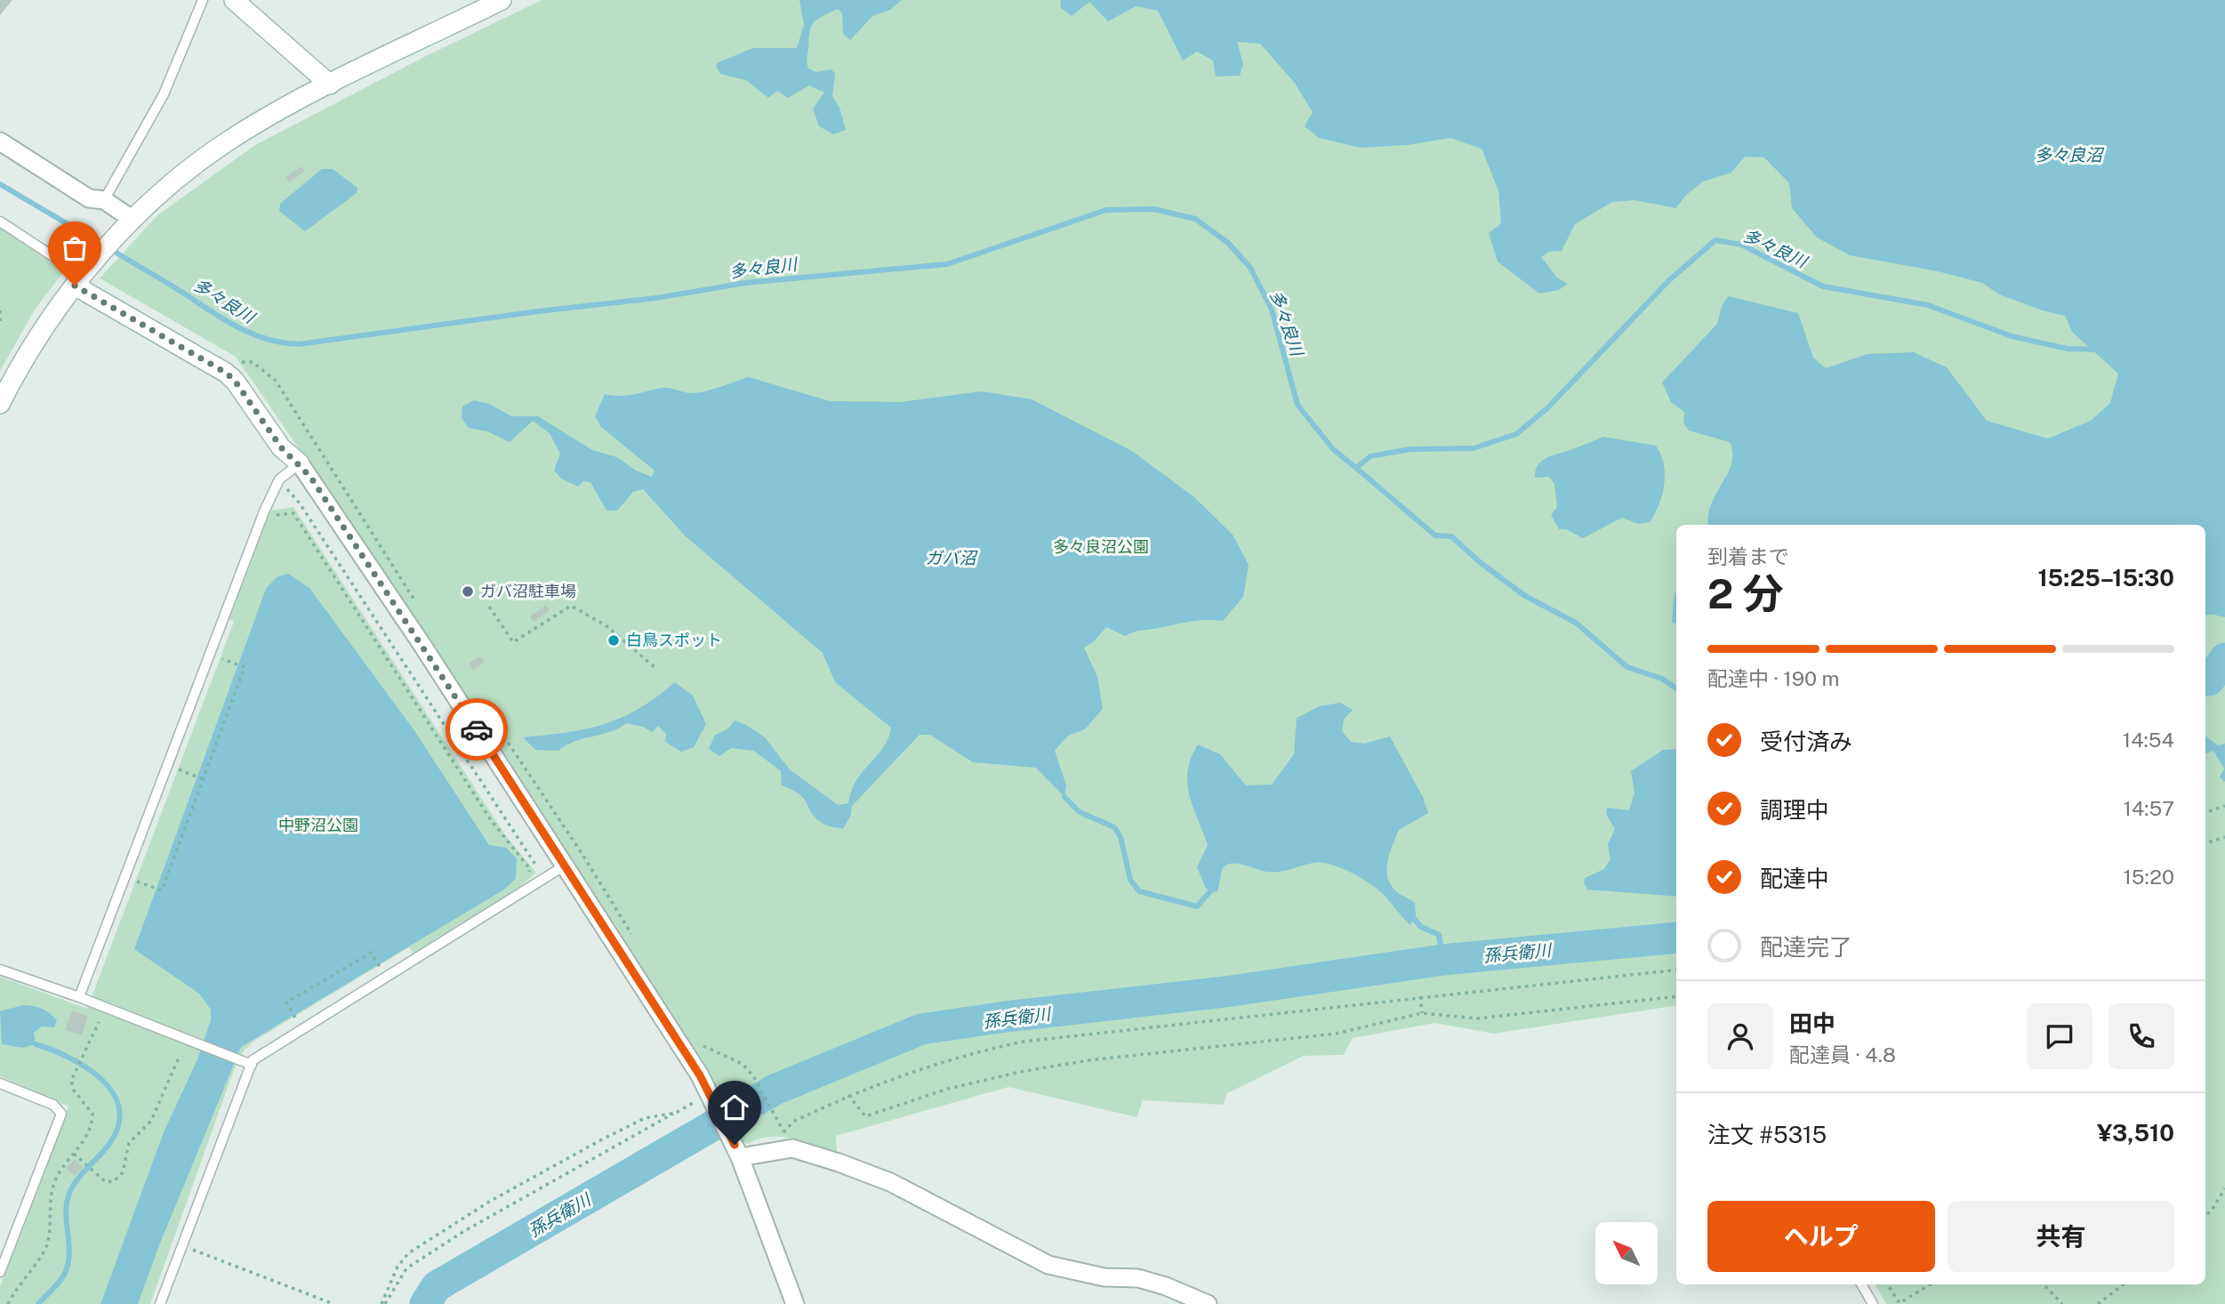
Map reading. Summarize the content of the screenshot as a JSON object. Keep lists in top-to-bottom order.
{
  "water": [
    "多々良沼",
    "多々良川",
    "ガバ沼",
    "孫兵衛川"
  ],
  "parks": ["多々良沼公園", "中野沼公園"],
  "places": ["ガバ沼駐車場", "白鳥スポット"],
  "north": "top left",
  "page": {
    "heading": ["2 分", "到着まで", "15:25–15:30"],
    "panel": [
      "田中",
      "配達員 · 4.8",
      "注文 #5315",
      "¥3,510"
    ],
    "bar": "配達中 · 190 m",
    "list": [
      ["受付済み", "14:54"],
      ["調理中", "14:57"],
      ["配達中", "15:20"],
      "配達完了"
    ],
    "buttons": ["ヘルプ", "共有"]
  }
}
